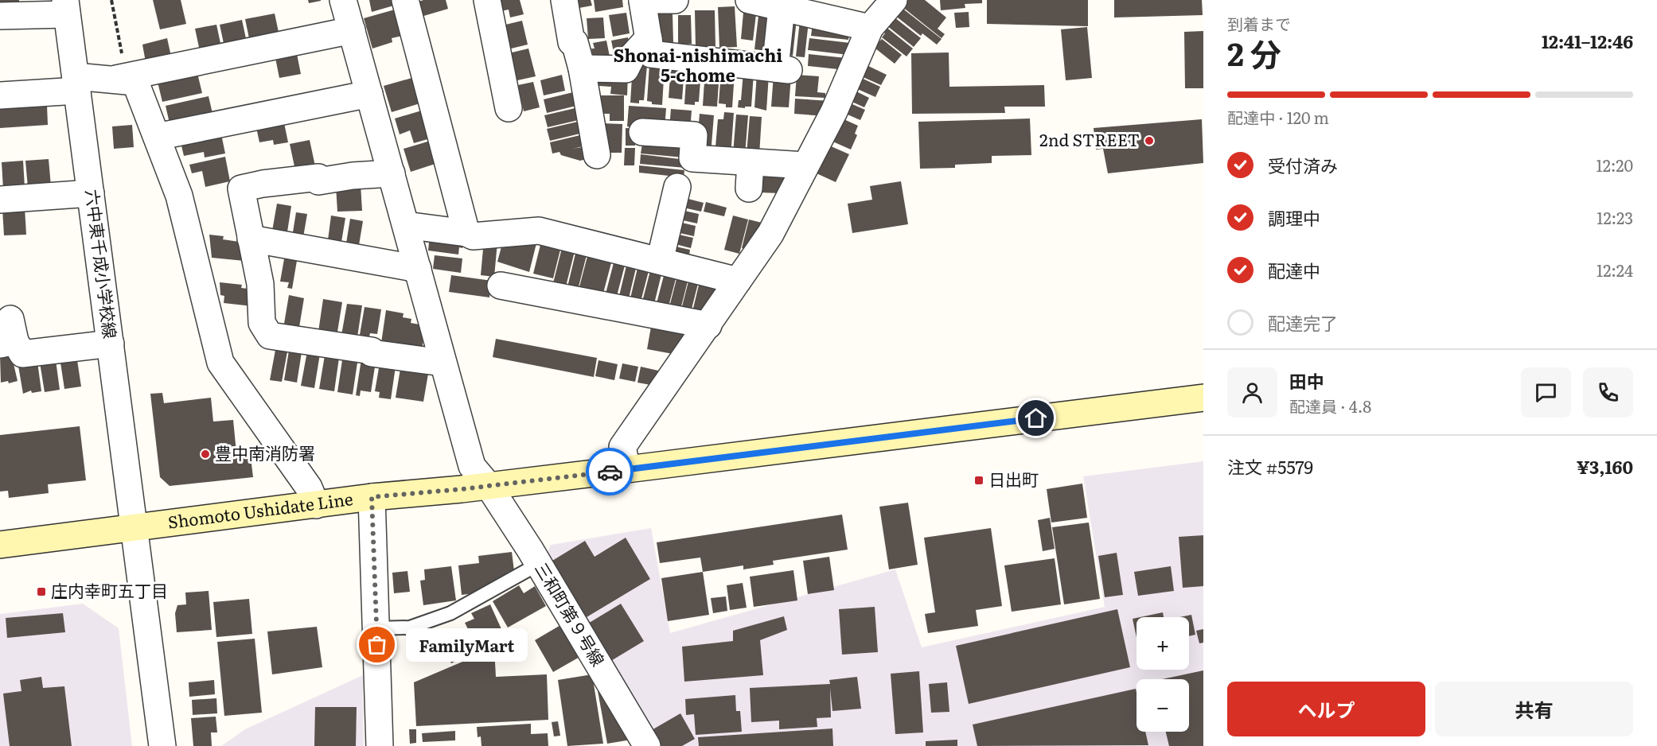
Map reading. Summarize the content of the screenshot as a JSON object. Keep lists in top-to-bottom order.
{
  "streets": {
    "main road": ["Shomoto Ushidate Line"],
    "street": ["六中東千成小学校線", "三和町第９号線"]
  },
  "crossings": [
    ["六中東千成小学校線", "Shomoto Ushidate Line"],
    ["Shomoto Ushidate Line", "三和町第９号線"]
  ],
  "districts": ["Shonai-nishimachi 5-chome"],
  "places": {
    "other": ["2nd STREET", "豊中南消防署", "FamilyMart"],
    "transit": ["日出町", "庄内幸町五丁目"]
  },
  "page": {
    "heading": ["2 分", "到着まで", "12:41–12:46"],
    "panel": [
      "田中",
      "配達員 · 4.8",
      "注文 #5579",
      "¥3,160"
    ],
    "bar": "配達中 · 120 m",
    "list": [
      ["受付済み", "12:20"],
      ["調理中", "12:23"],
      ["配達中", "12:24"],
      "配達完了"
    ],
    "map_buttons": ["+", "−"],
    "bubble": "FamilyMart",
    "buttons": ["ヘルプ", "共有"]
  }
}
